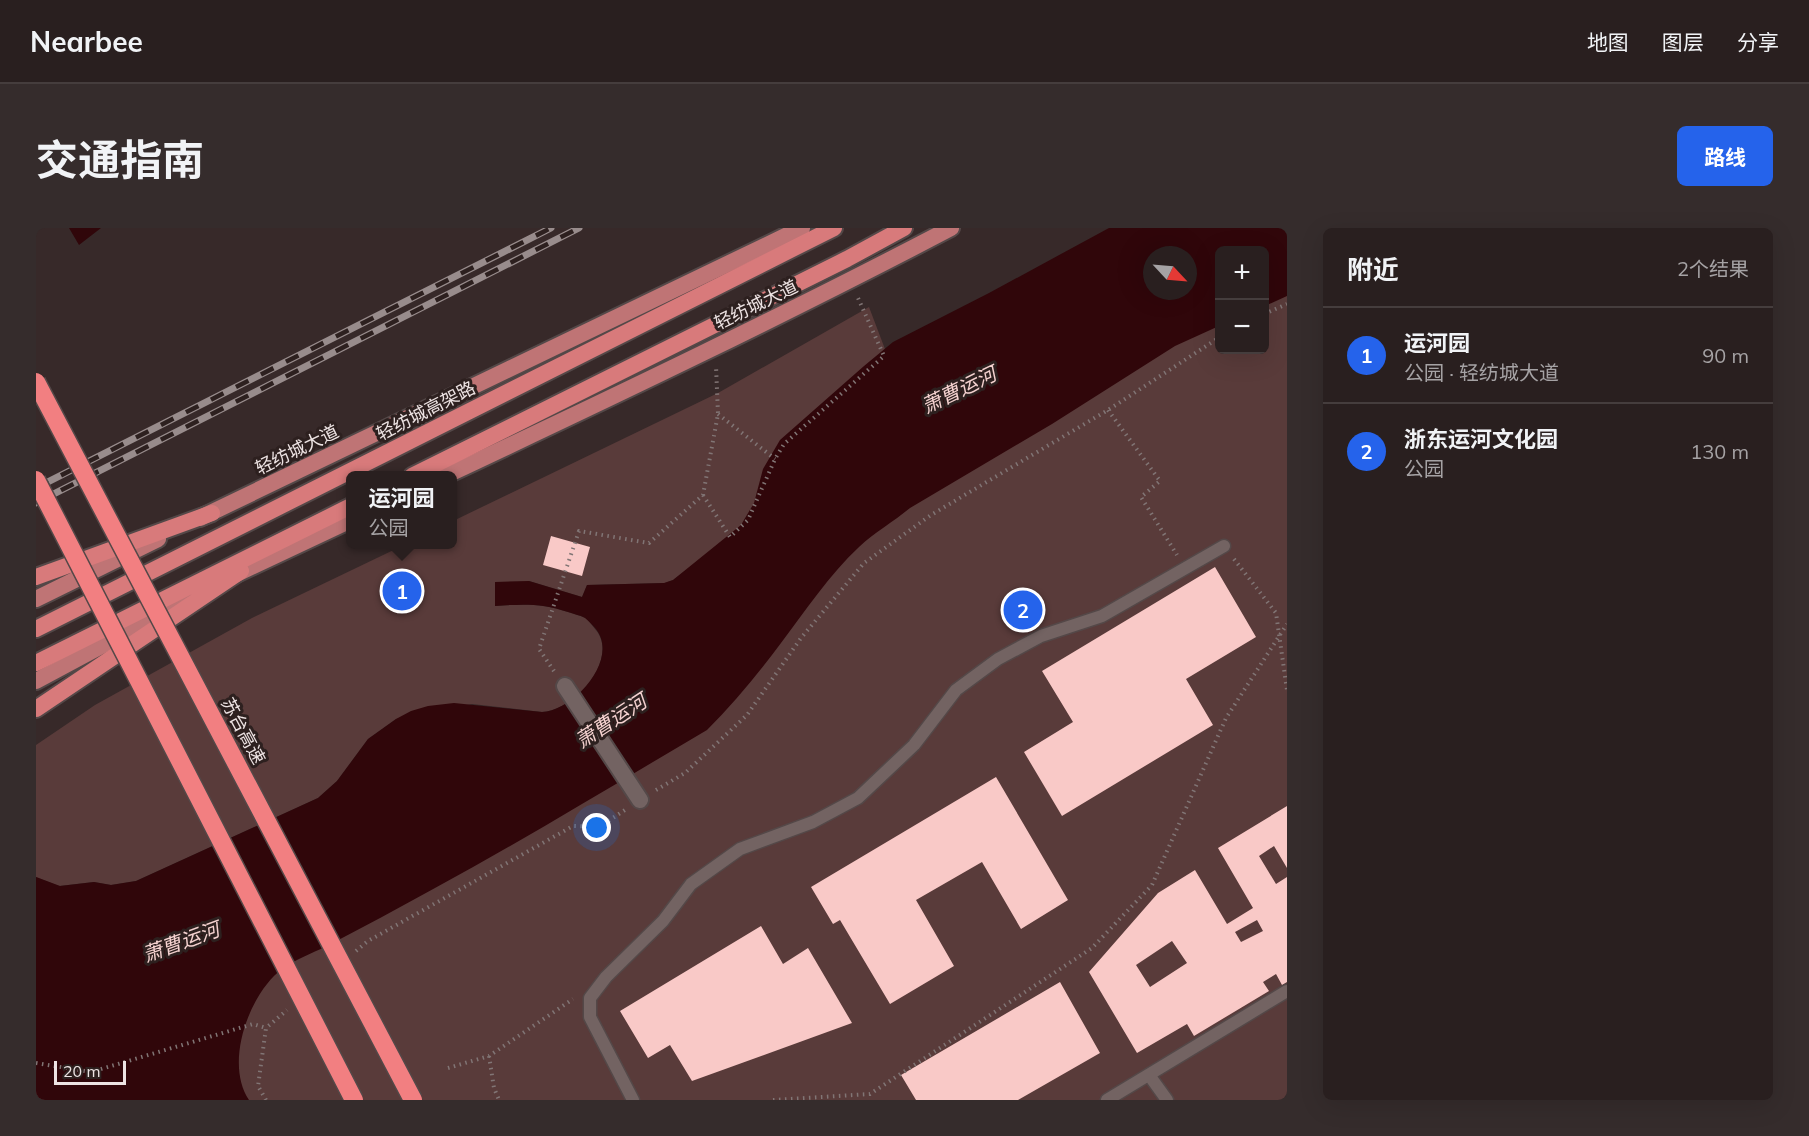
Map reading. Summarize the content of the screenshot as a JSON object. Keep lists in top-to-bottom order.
{
  "streets": {
    "highway": ["轻纺城高架路", "苏台高速"],
    "main road": ["轻纺城大道"]
  },
  "water": ["萧曹运河"],
  "scale_bar": "20 m",
  "north": "bottom right",
  "page": {
    "header": "Nearbee",
    "nav": ["地图", "图层", "分享"],
    "title": "交通指南",
    "buttons": "路线",
    "heading": ["附近", "2个结果"],
    "map_buttons": ["+", "−"],
    "list": [
      {
        "mark": "1",
        "name": "运河园",
        "note": "公园 · 轻纺城大道",
        "value": "90 m"
      },
      {
        "mark": "2",
        "name": "浙东运河文化园",
        "note": "公园",
        "value": "130 m"
      }
    ],
    "popup": ["运河园", "公园"],
    "pins": ["1", "2"],
    "scale": "20 m"
  }
}
